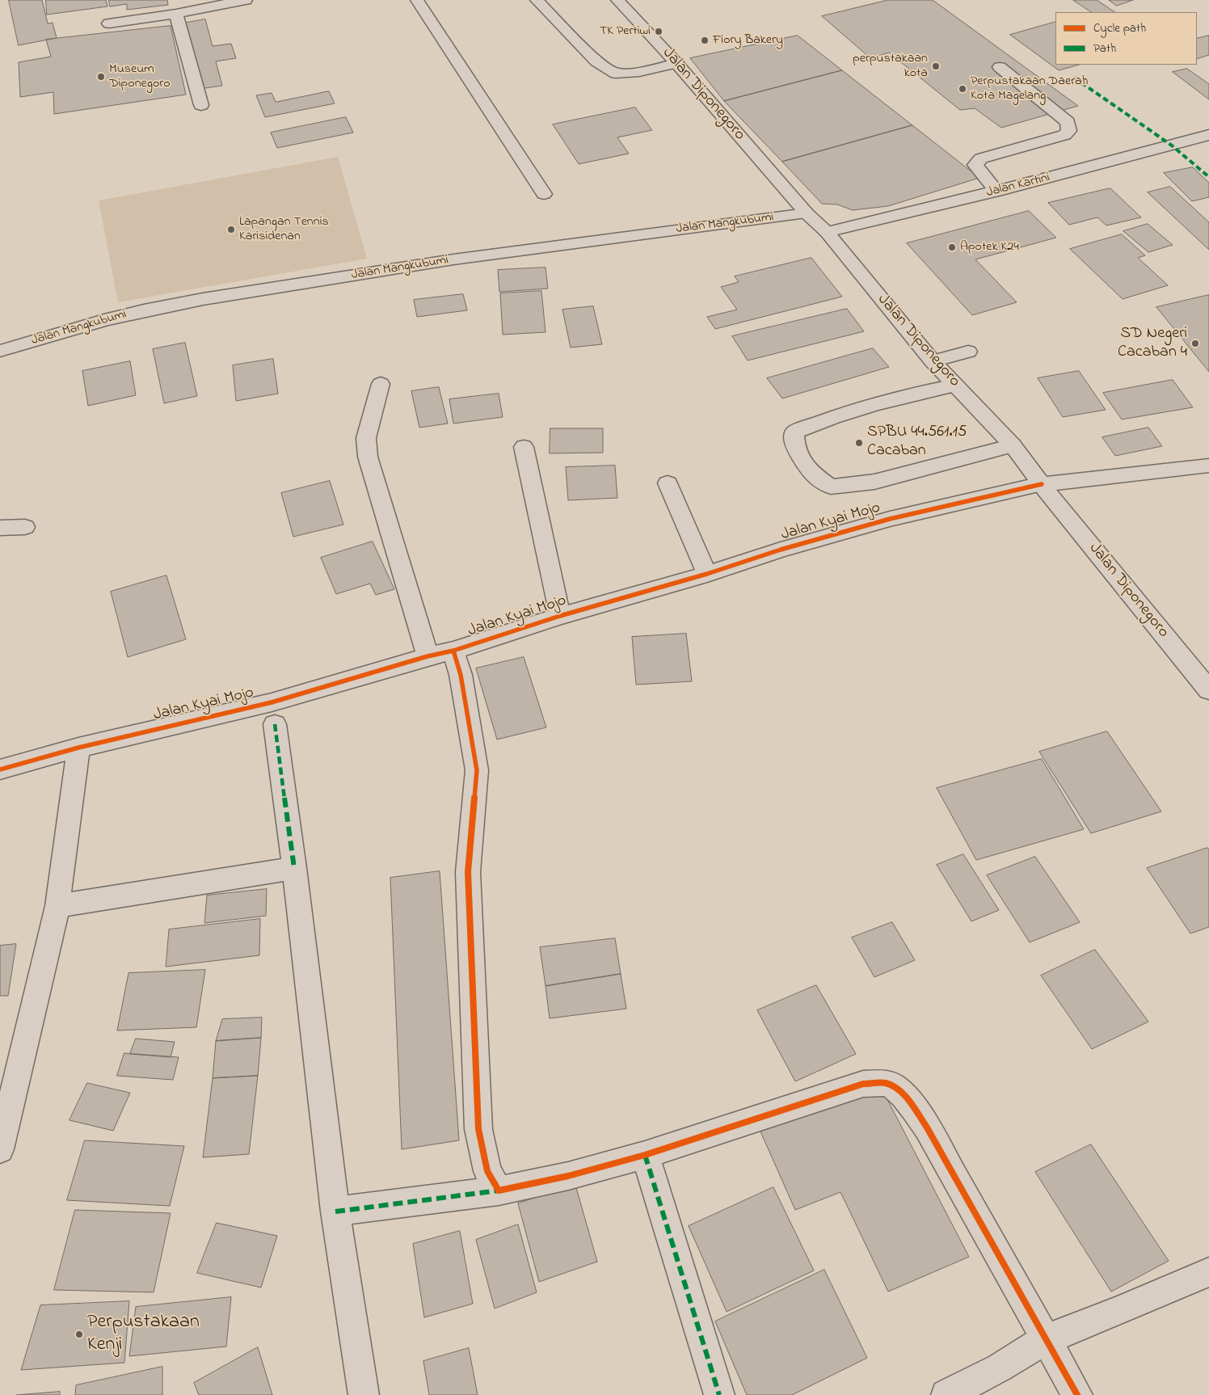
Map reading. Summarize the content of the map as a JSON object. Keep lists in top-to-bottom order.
{
  "streets": {
    "street": [
      "Jalan Diponegoro",
      "Jalan Kartini",
      "Jalan Mangkubumi",
      "Jalan Kyai Mojo"
    ]
  },
  "crossings": [
    ["Jalan Diponegoro", "Jalan Kartini"],
    ["Jalan Diponegoro", "Jalan Mangkubumi"],
    ["Jalan Diponegoro", "Jalan Kyai Mojo"]
  ],
  "places": [
    "TK Pertiwi",
    "Fiory Bakery",
    "perpustakaan kota",
    "Museum Diponegoro",
    "Perpustakaan Daerah Kota Magelang",
    "Lapangan Tennis Karisidenan",
    "Apotek K24",
    "SD Negeri Cacaban 4",
    "SPBU 44.561.15 Cacaban",
    "Perpustakaan Kenji"
  ],
  "legend": ["Cycle path", "Path"]
}
